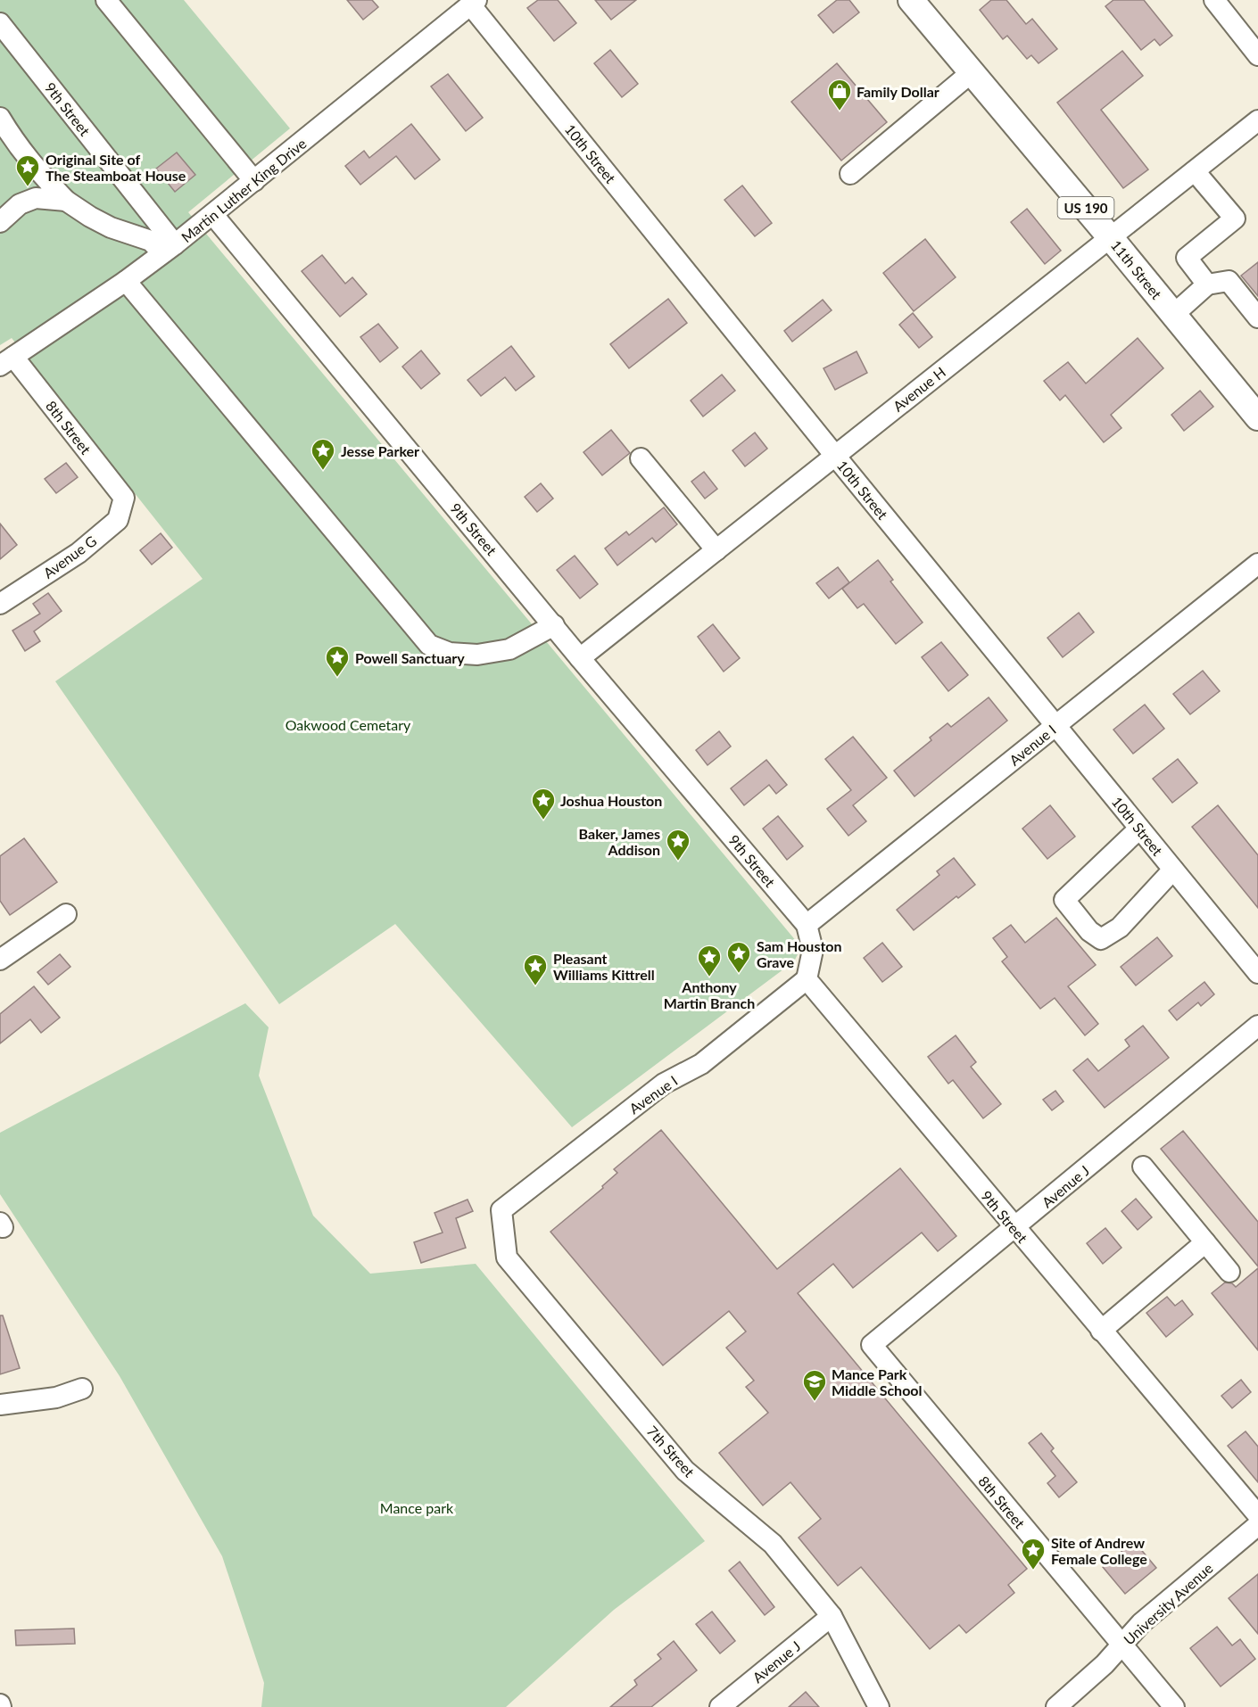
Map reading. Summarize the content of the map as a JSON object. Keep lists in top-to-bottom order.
{
  "streets": {
    "main road": ["US 190", "11th Street"],
    "street": [
      "9th Street",
      "10th Street",
      "Martin Luther King Drive",
      "Avenue H",
      "8th Street",
      "Avenue G",
      "Avenue I",
      "Avenue J",
      "7th Street",
      "University Avenue"
    ]
  },
  "crossings": [
    ["9th Street", "Martin Luther King Drive"],
    ["9th Street", "Avenue H"],
    ["9th Street", "Avenue I"],
    ["9th Street", "Avenue J"],
    ["10th Street", "Martin Luther King Drive"],
    ["10th Street", "Avenue H"],
    ["10th Street", "Avenue I"],
    ["Martin Luther King Drive", "8th Street"],
    ["11th Street", "Avenue H"],
    ["8th Street", "Avenue G"],
    ["8th Street", "Avenue J"],
    ["8th Street", "University Avenue"],
    ["Avenue I", "7th Street"],
    ["Avenue J", "7th Street"]
  ],
  "parks": ["Oakwood Cemetary", "Mance park"],
  "places": {
    "shop": ["Family Dollar"],
    "place": [
      "Original Site of The Steamboat House",
      "Jesse Parker",
      "Powell Sanctuary",
      "Joshua Houston",
      "Baker, James Addison",
      "Sam Houston Grave",
      "Anthony Martin Branch",
      "Pleasant Williams Kittrell",
      "Site of Andrew Female College"
    ],
    "school or university": ["Mance Park Middle School"]
  }
}
